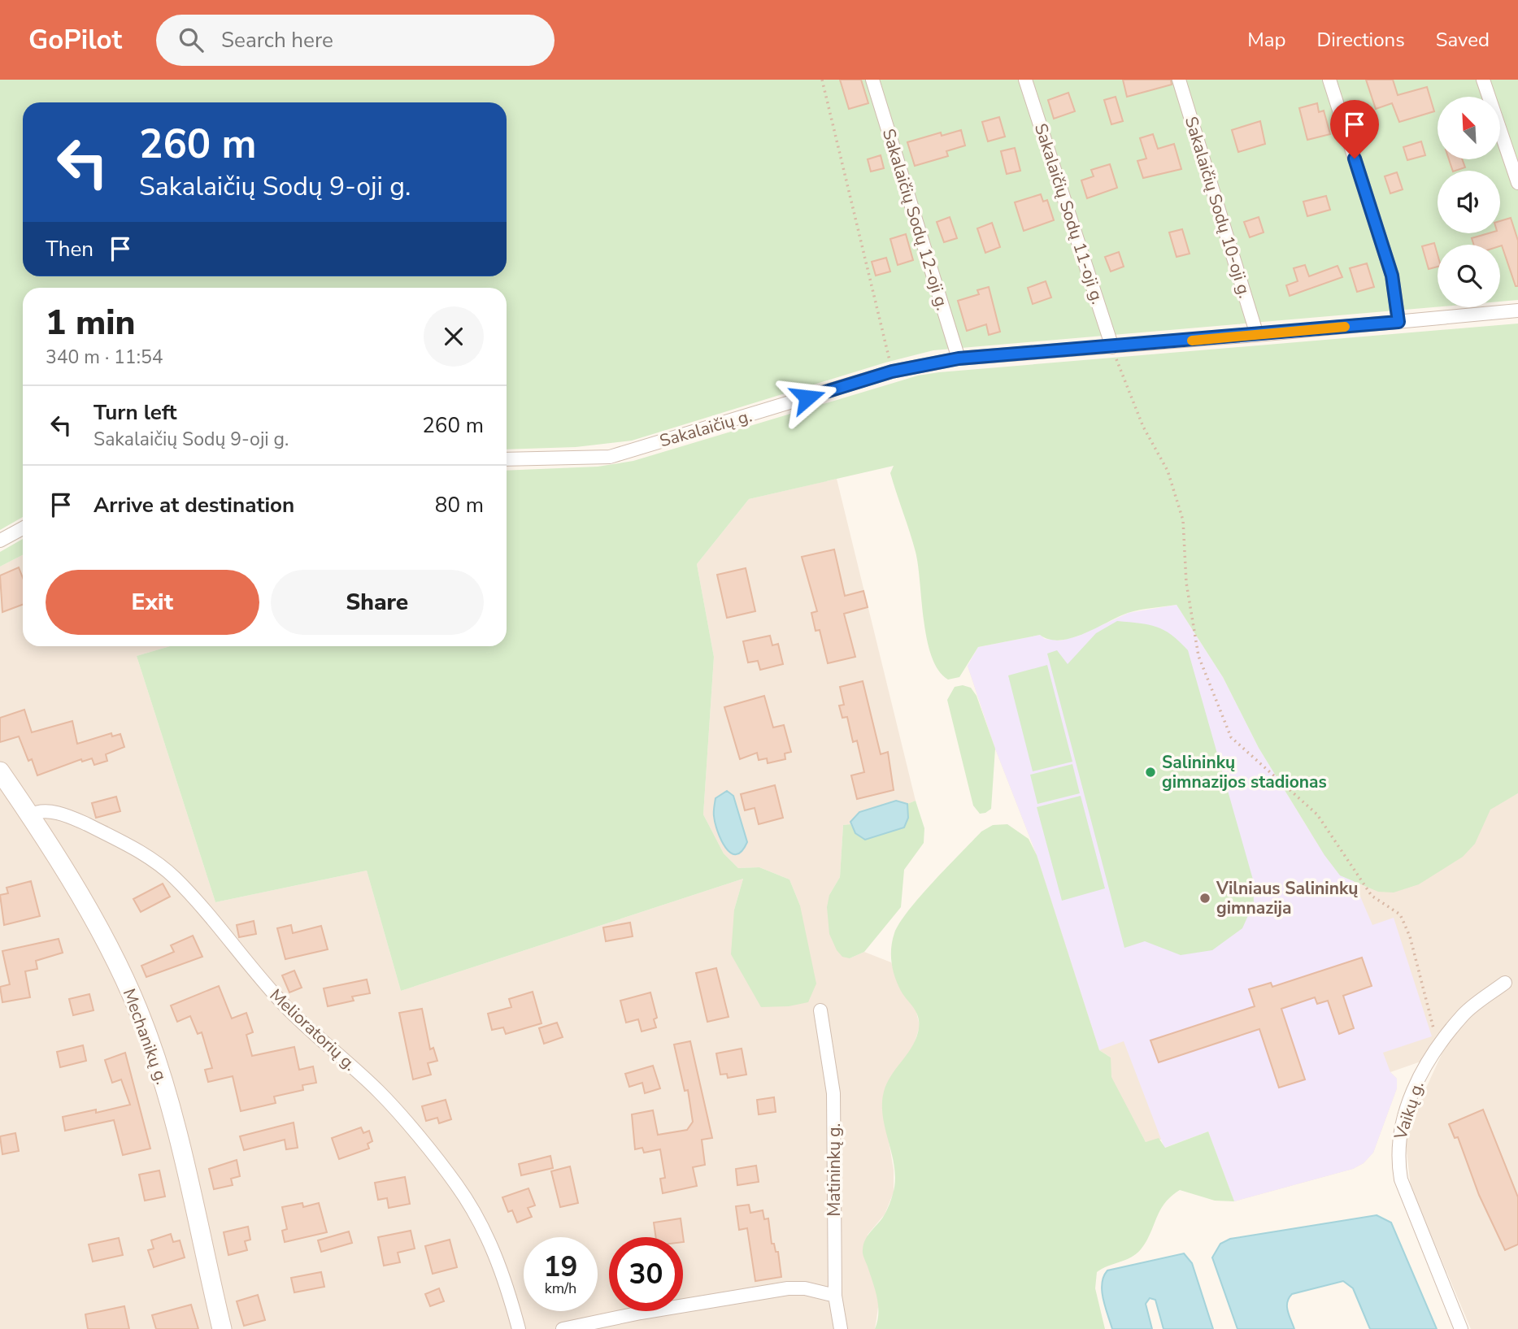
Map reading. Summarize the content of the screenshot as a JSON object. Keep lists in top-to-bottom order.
{
  "streets": {
    "main road": ["Mechanikų g."],
    "street": [
      "Sakalaičių Sodų 10-oji g.",
      "Sakalaičių Sodų 11-oji g.",
      "Sakalaičių Sodų 12-oji g.",
      "Sakalaičių g.",
      "Melioratorių g.",
      "Vaikų g.",
      "Matininkų g."
    ]
  },
  "crossings": [
    ["Sakalaičių Sodų 10-oji g.", "Sakalaičių g."],
    ["Sakalaičių Sodų 11-oji g.", "Sakalaičių g."],
    ["Sakalaičių Sodų 12-oji g.", "Sakalaičių g."],
    ["Melioratorių g.", "Mechanikų g."]
  ],
  "places": ["Salininkų gimnazijos stadionas", "Vilniaus Salininkų gimnazija"],
  "north": "top left",
  "page": {
    "header": "GoPilot",
    "search": "Search here",
    "nav": ["Map", "Directions", "Saved"],
    "turn": ["260 m", "Sakalaičių Sodų 9-oji g."],
    "then": "Then",
    "heading": ["1 min", "340 m · 11:54"],
    "list": [
      {
        "name": "Turn left",
        "note": "Sakalaičių Sodų 9-oji g.",
        "value": "260 m"
      },
      {
        "name": "Arrive at destination",
        "value": "80 m"
      }
    ],
    "buttons": ["Exit", "Share"],
    "speed": "19 km/h",
    "limit": "30"
  }
}
